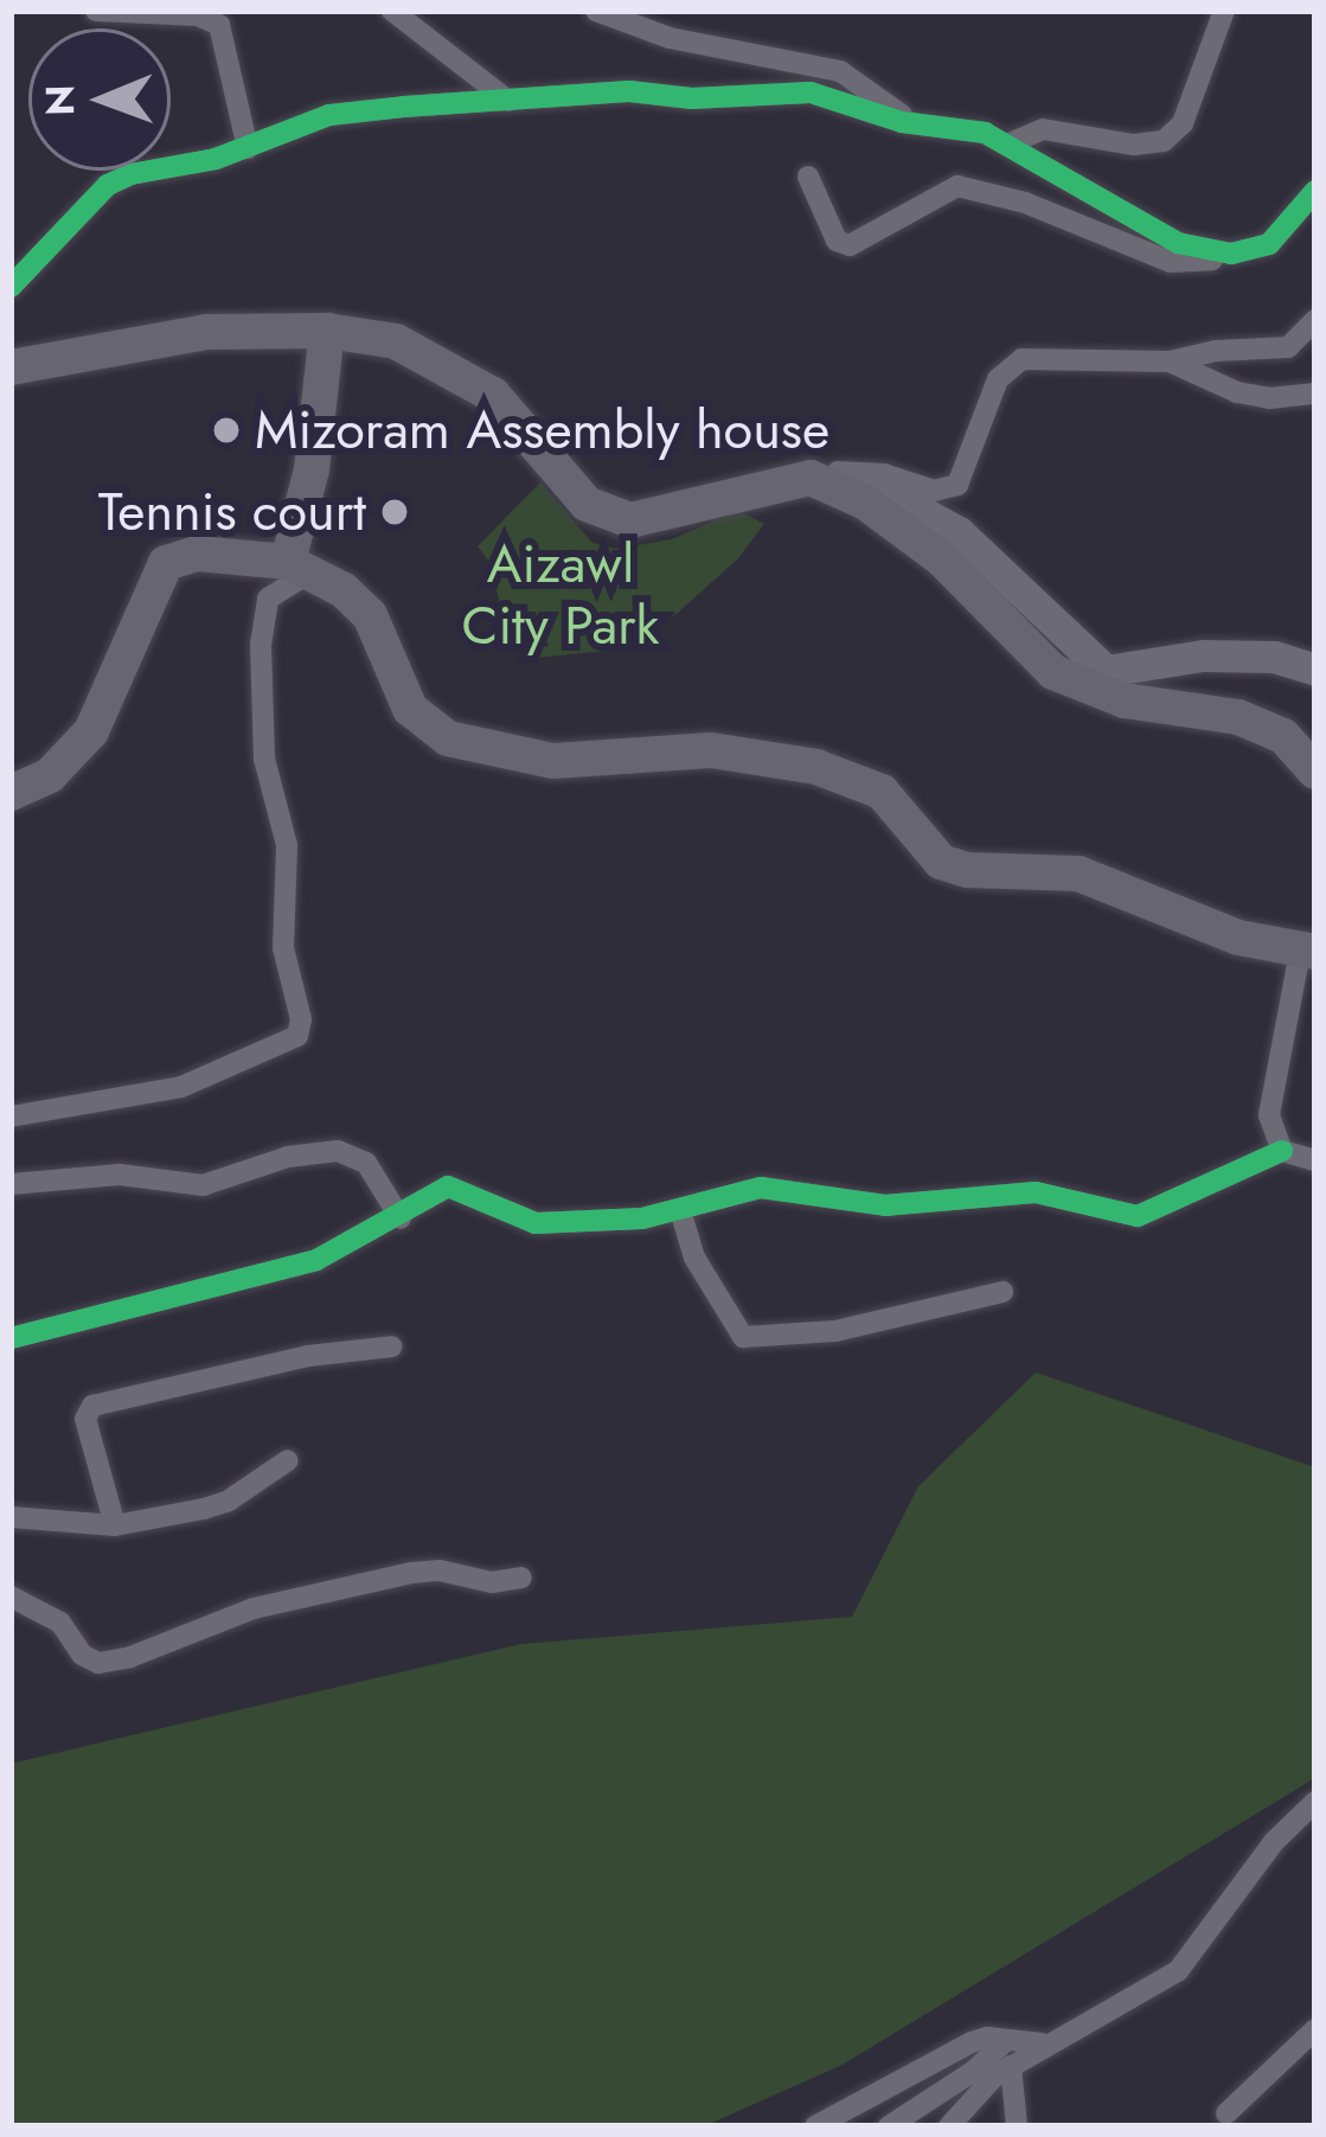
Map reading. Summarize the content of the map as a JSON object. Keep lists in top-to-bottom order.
{
  "parks": ["Aizawl City Park"],
  "places": ["Mizoram Assembly house", "Tennis court"],
  "north": "left"
}
